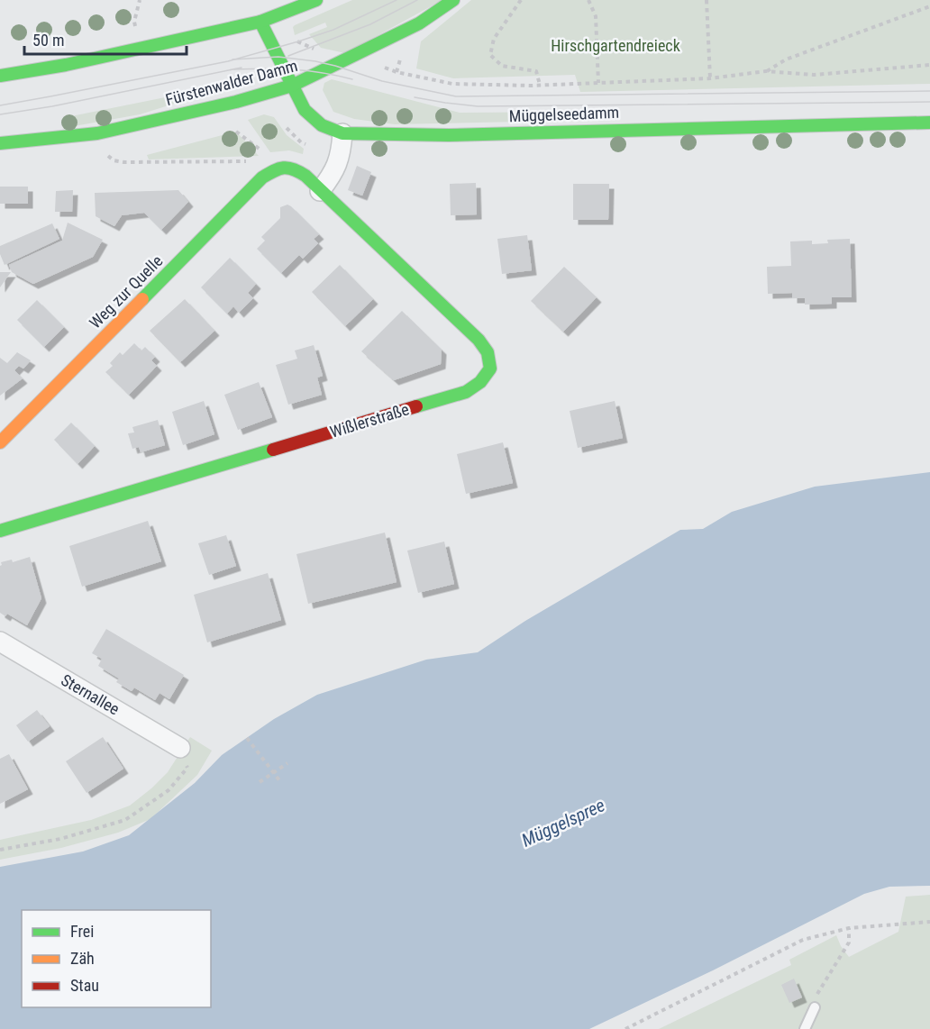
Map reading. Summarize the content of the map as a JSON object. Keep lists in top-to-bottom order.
{
  "streets": {
    "main road": [
      "Fürstenwalder Damm",
      "Müggelseedamm",
      "Weg zur Quelle",
      "Wißlerstraße"
    ],
    "street": ["Sternallee"]
  },
  "crossings": [
    ["Fürstenwalder Damm", "Müggelseedamm"],
    ["Weg zur Quelle", "Wißlerstraße"]
  ],
  "water": ["Müggelspree"],
  "parks": ["Hirschgartendreieck"],
  "legend": ["Frei", "Zäh", "Stau"],
  "scale_bar": "50 m"
}
